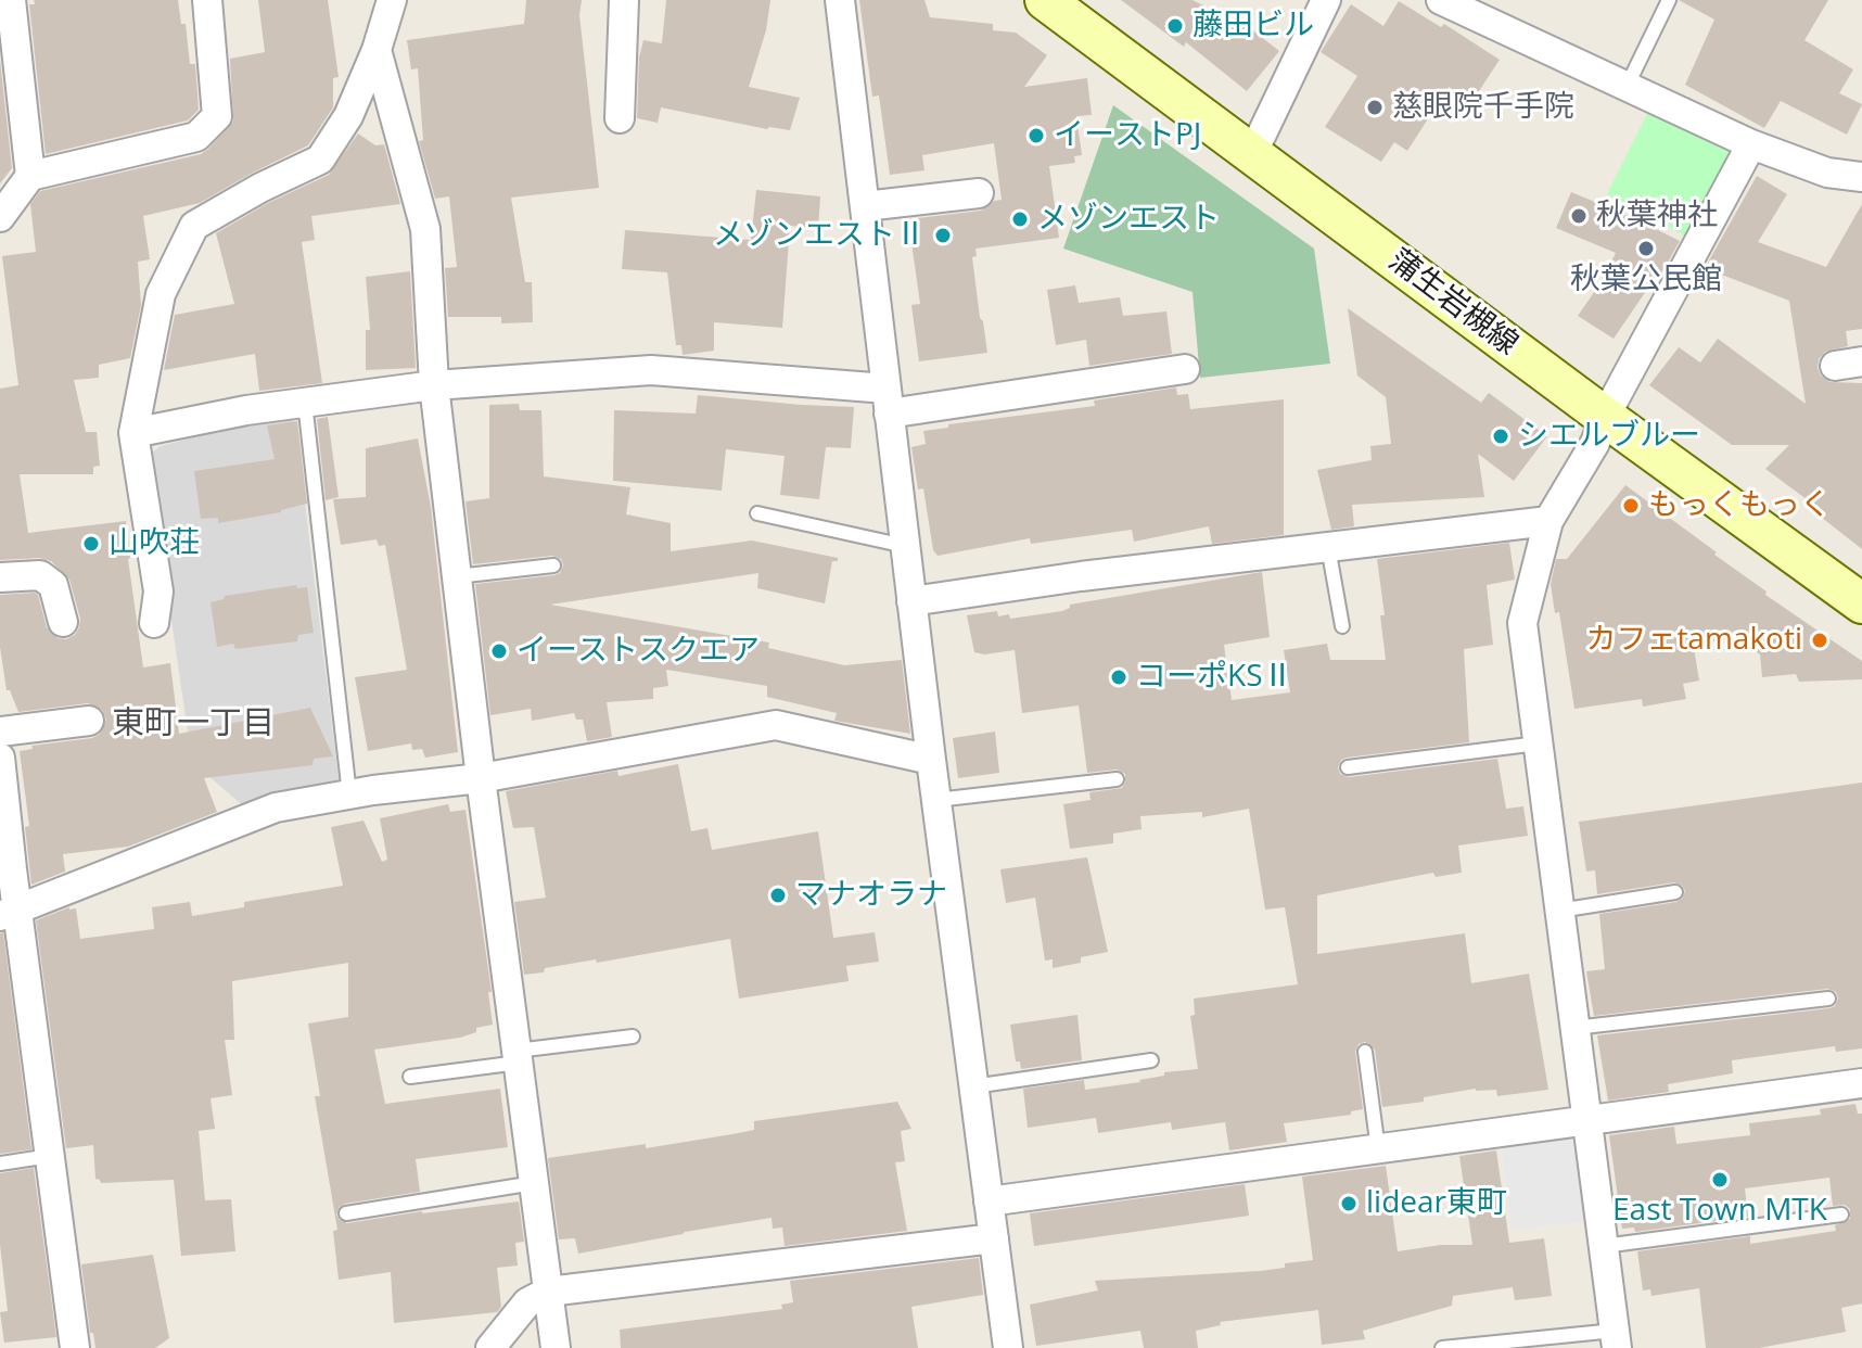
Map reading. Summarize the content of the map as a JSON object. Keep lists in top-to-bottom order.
{
  "streets": {
    "main road": ["蒲生岩槻線"]
  },
  "districts": ["東町一丁目"],
  "places": [
    "藤田ビル",
    "慈眼院千手院",
    "イーストPJ",
    "秋葉神社",
    "メゾンエスト",
    "メゾンエストⅡ",
    "秋葉公民館",
    "シエルブルー",
    "もっくもっく",
    "山吹荘",
    "カフェtamakoti",
    "イーストスクエア",
    "コーポKSⅡ",
    "マナオラナ",
    "East Town MTK",
    "lidear東町"
  ]
}
